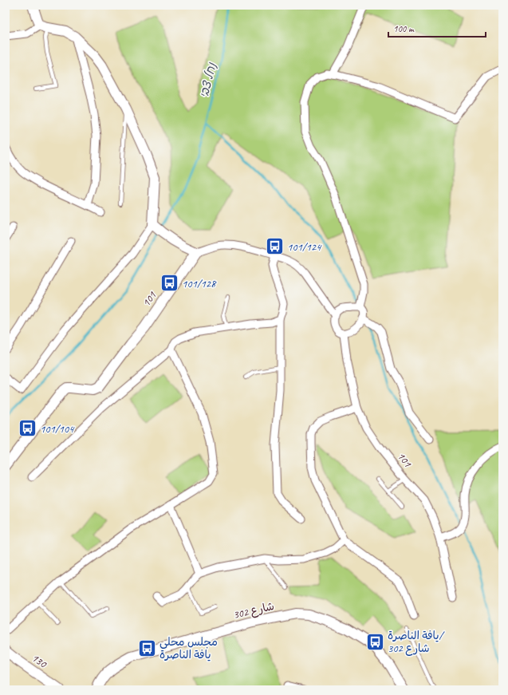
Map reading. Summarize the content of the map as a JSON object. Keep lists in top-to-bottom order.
{
  "streets": {
    "street": ["101", "شارع 302", "130"]
  },
  "water": ["נחל צבי"],
  "places": {
    "bus stop": [
      "101/124",
      "101/128",
      "101/104",
      "يافة الناصرة/ شارع 302",
      "مجلس محلي يافة الناصرة"
    ]
  },
  "scale_bar": "100 m"
}
